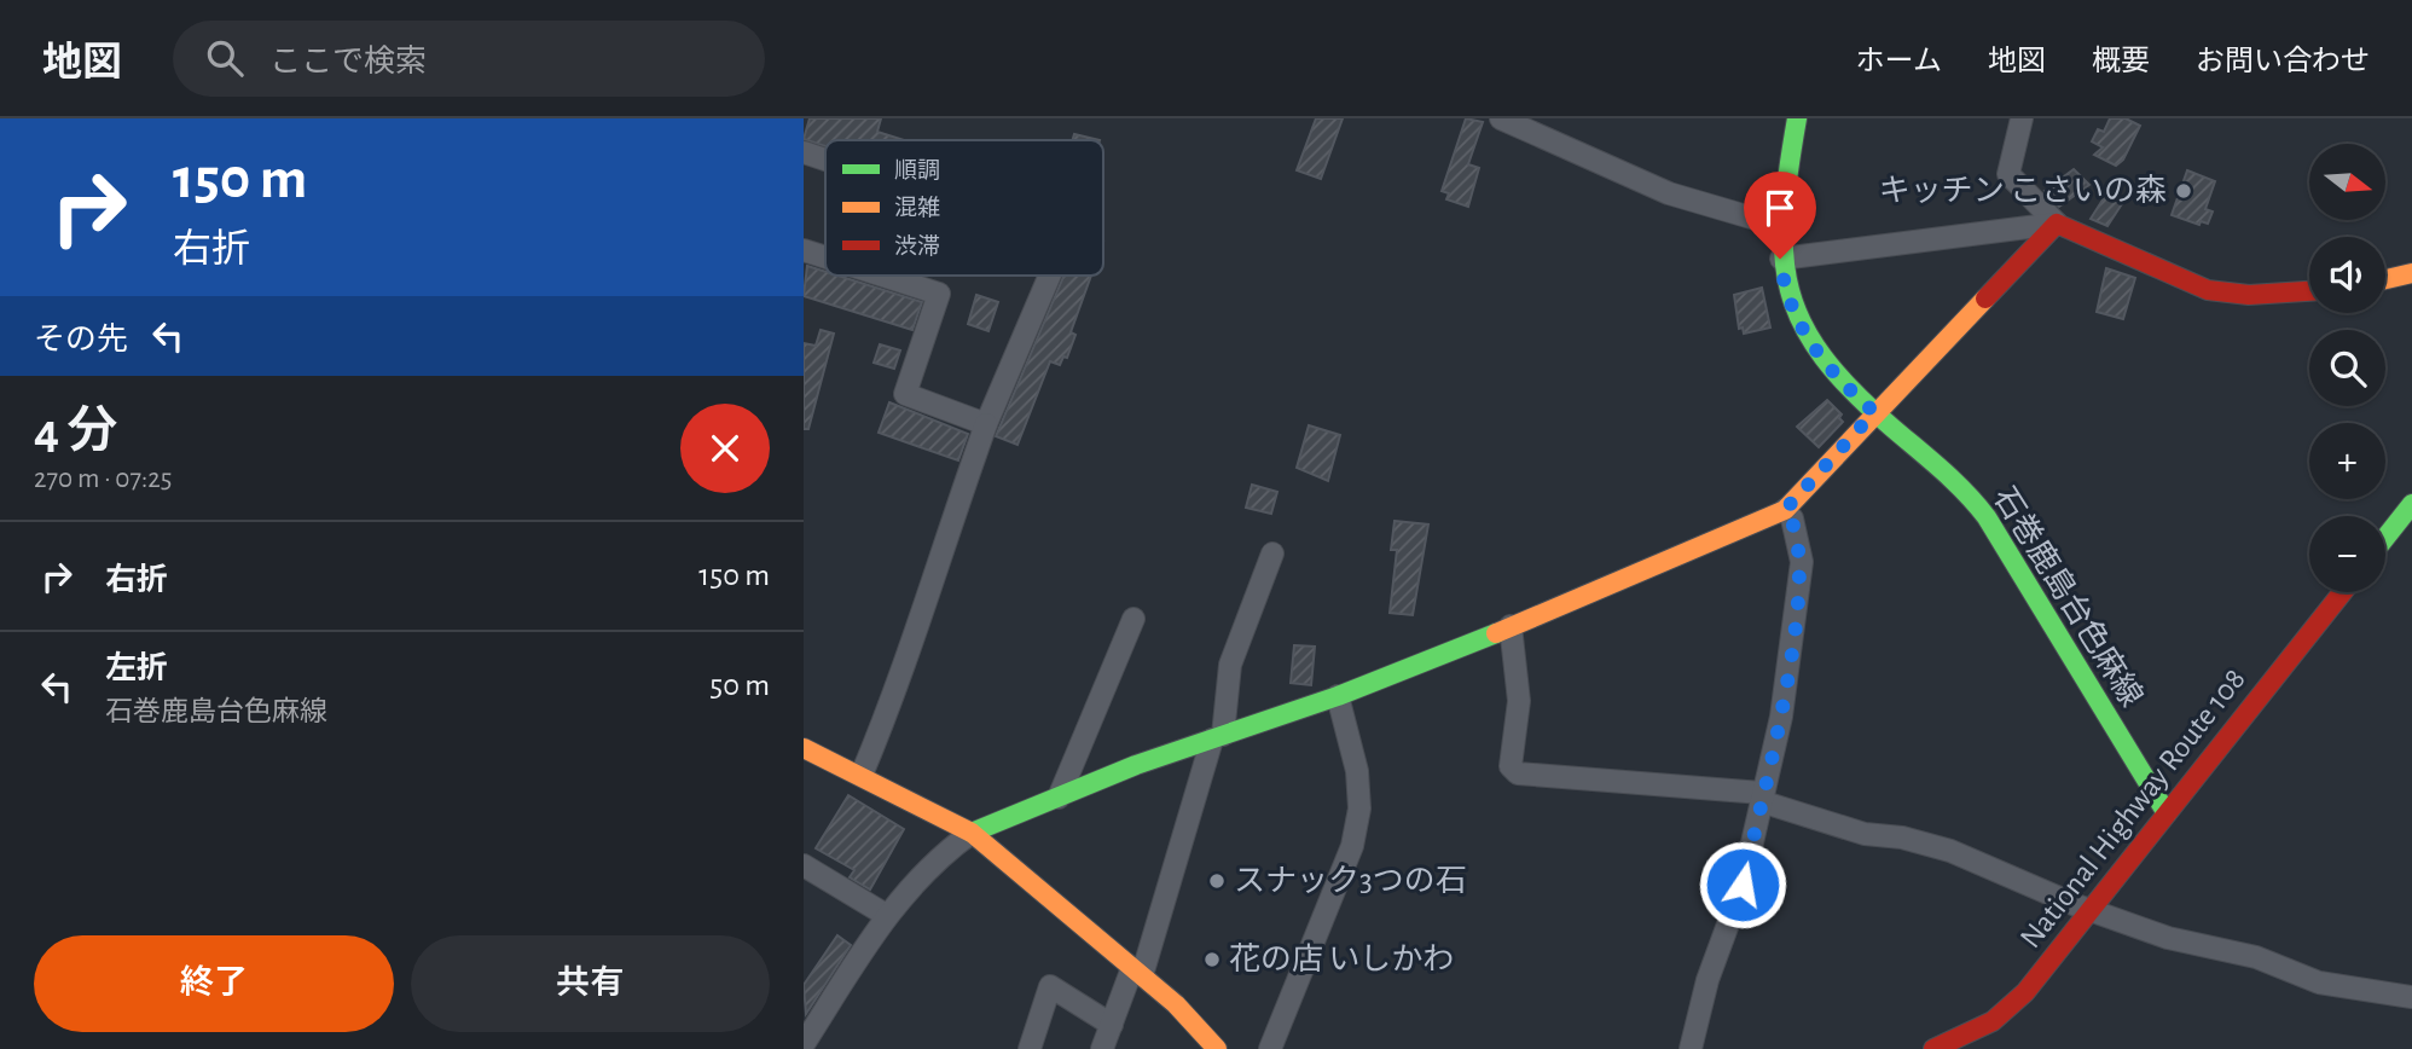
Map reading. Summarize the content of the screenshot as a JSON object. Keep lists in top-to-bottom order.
{
  "streets": {
    "main road": ["石巻鹿島台色麻線", "National Highway Route 108"]
  },
  "crossings": [
    ["石巻鹿島台色麻線", "National Highway Route 108"]
  ],
  "places": ["キッチン こさいの森", "スナック3つの石", "花の店 いしかわ"],
  "legend": ["順調", "混雑", "渋滞"],
  "north": "right",
  "page": {
    "header": "地図",
    "search": "ここで検索",
    "nav": [
      "ホーム",
      "地図",
      "概要",
      "お問い合わせ"
    ],
    "turn": ["150 m", "右折"],
    "map_buttons": ["+", "−"],
    "then": "その先",
    "heading": ["4 分", "270 m · 07:25"],
    "list": [
      {
        "name": "右折",
        "value": "150 m"
      },
      {
        "name": "左折",
        "note": "石巻鹿島台色麻線",
        "value": "50 m"
      }
    ],
    "buttons": ["終了", "共有"]
  }
}
